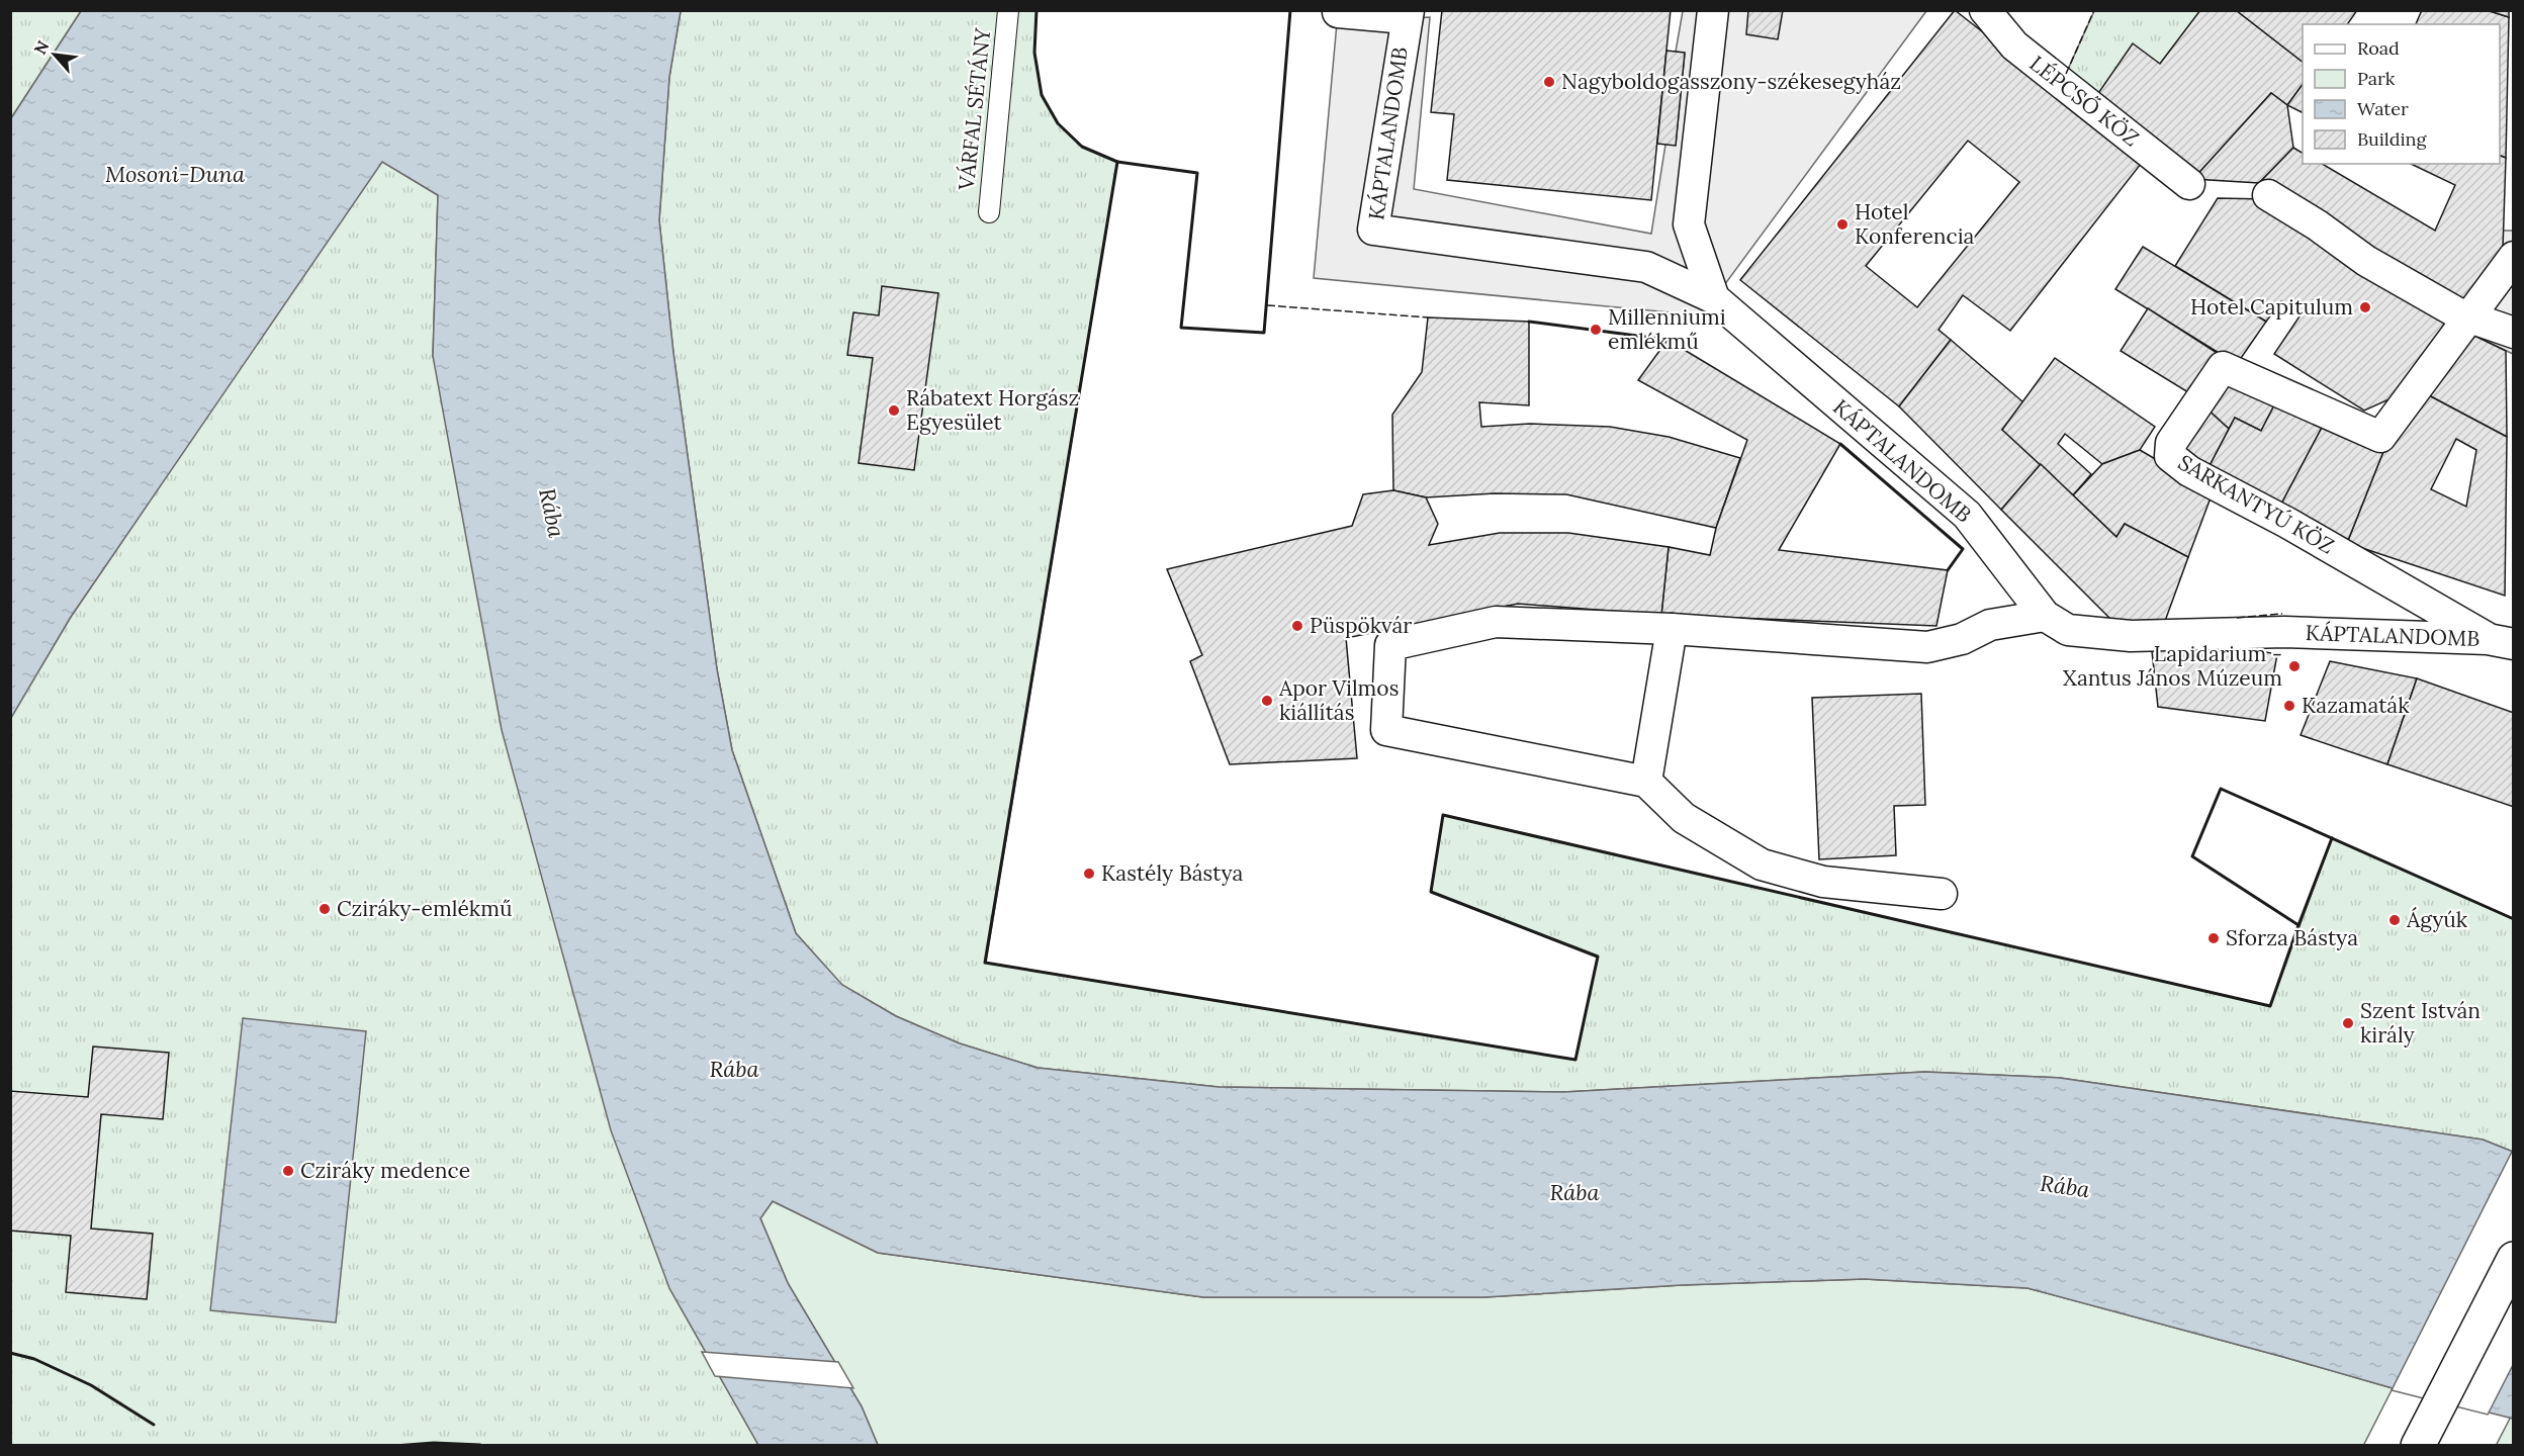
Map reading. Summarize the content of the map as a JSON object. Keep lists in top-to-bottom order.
{
  "streets": {
    "street": ["LÉPCSŐ KÖZ", "KÁPTALANDOMB", "SARKANTYÚ KÖZ"],
    "lane": ["VÁRFAL SÉTÁNY"]
  },
  "crossings": [
    ["KÁPTALANDOMB", "SARKANTYÚ KÖZ"]
  ],
  "water": ["Mosoni-Duna", "Rába"],
  "places": [
    "Nagyboldogasszony-székesegyház",
    "Hotel Konferencia",
    "Hotel Capitulum",
    "Millenniumi emlékmű",
    "Rábatext Horgász Egyesület",
    "Püspökvár",
    "Lapidarium - Xantus János Múzeum",
    "Apor Vilmos kiállítás",
    "Kazamaták",
    "Kastély Bástya",
    "Cziráky-emlékmű",
    "Ágyúk",
    "Sforza Bástya",
    "Szent István király",
    "Cziráky medence"
  ],
  "legend": [
    "Road",
    "Park",
    "Water",
    "Building"
  ],
  "north": "top left"
}
